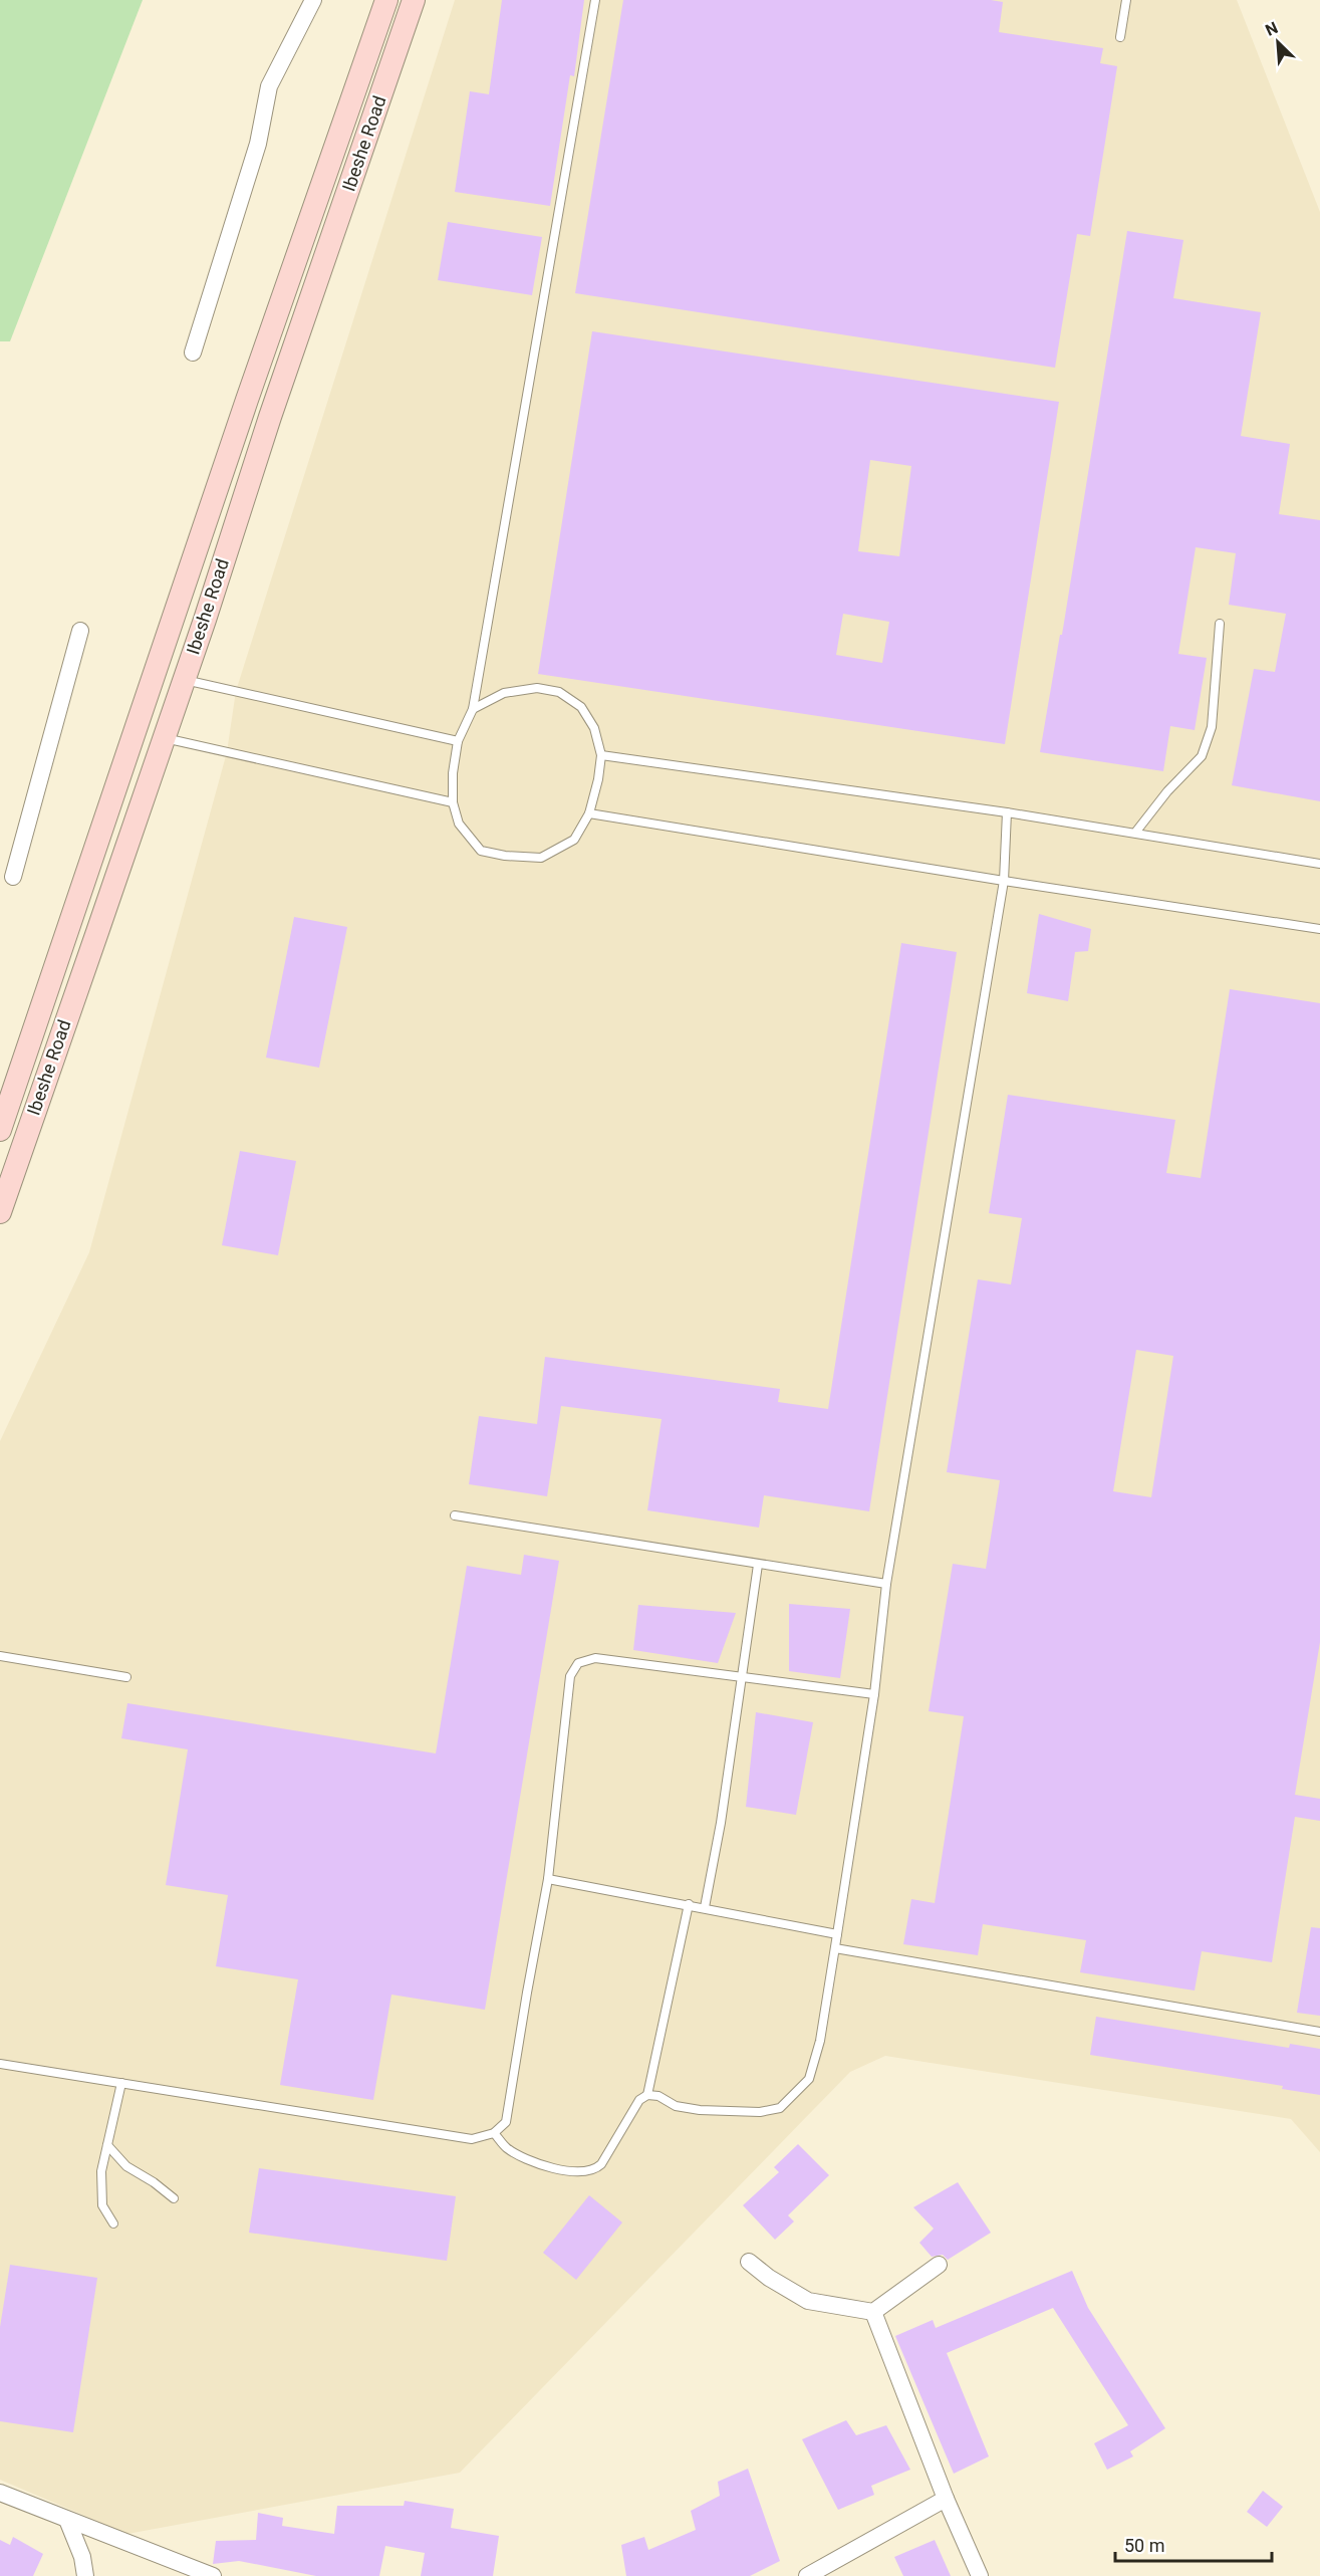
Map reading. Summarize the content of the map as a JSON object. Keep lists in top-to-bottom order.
{
  "streets": {
    "main road": ["Ibeshe Road"]
  },
  "scale_bar": "50 m",
  "north": "top left"
}
